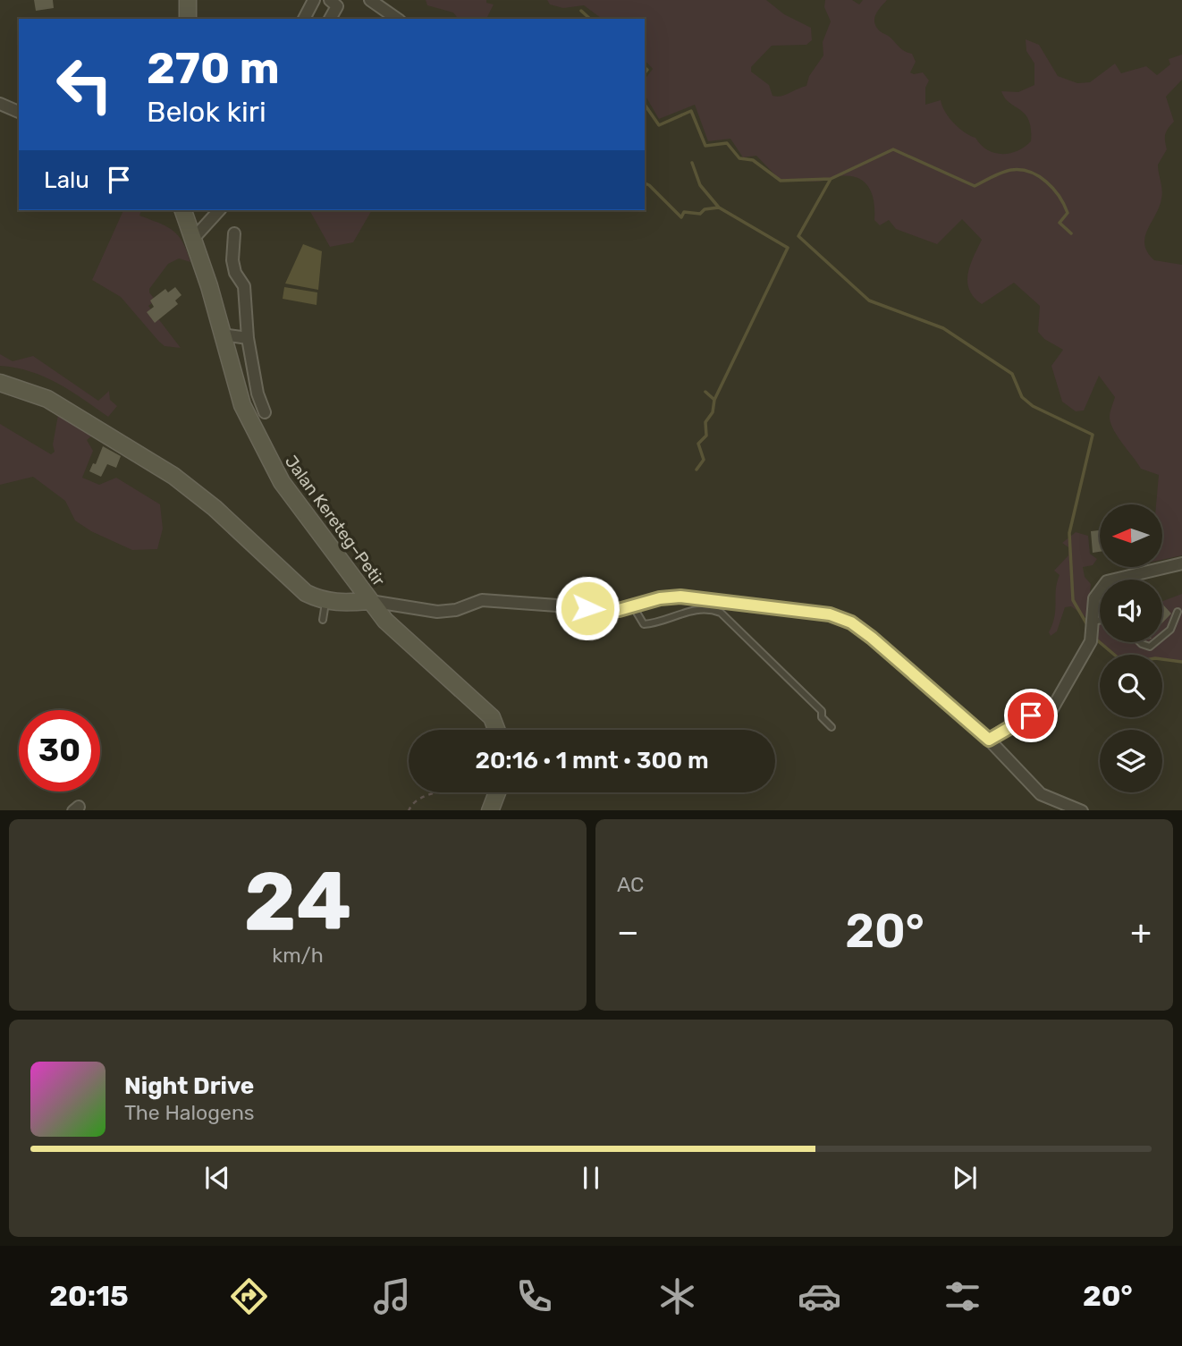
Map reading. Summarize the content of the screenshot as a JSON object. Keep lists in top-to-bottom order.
{
  "streets": {
    "street": ["Jalan Kereteg–Petir"]
  },
  "north": "left",
  "page": {
    "turn": ["270 m", "Belok kiri"],
    "then": "Lalu",
    "limit": "30",
    "trip": "20:16 · 1 mnt · 300 m",
    "tile": [
      ["24", "km/h"],
      "AC"
    ],
    "heat": ["−", "20°", "+"],
    "song": ["Night Drive", "The Halogens"],
    "tabs": ["20:15", "20°"]
  }
}
